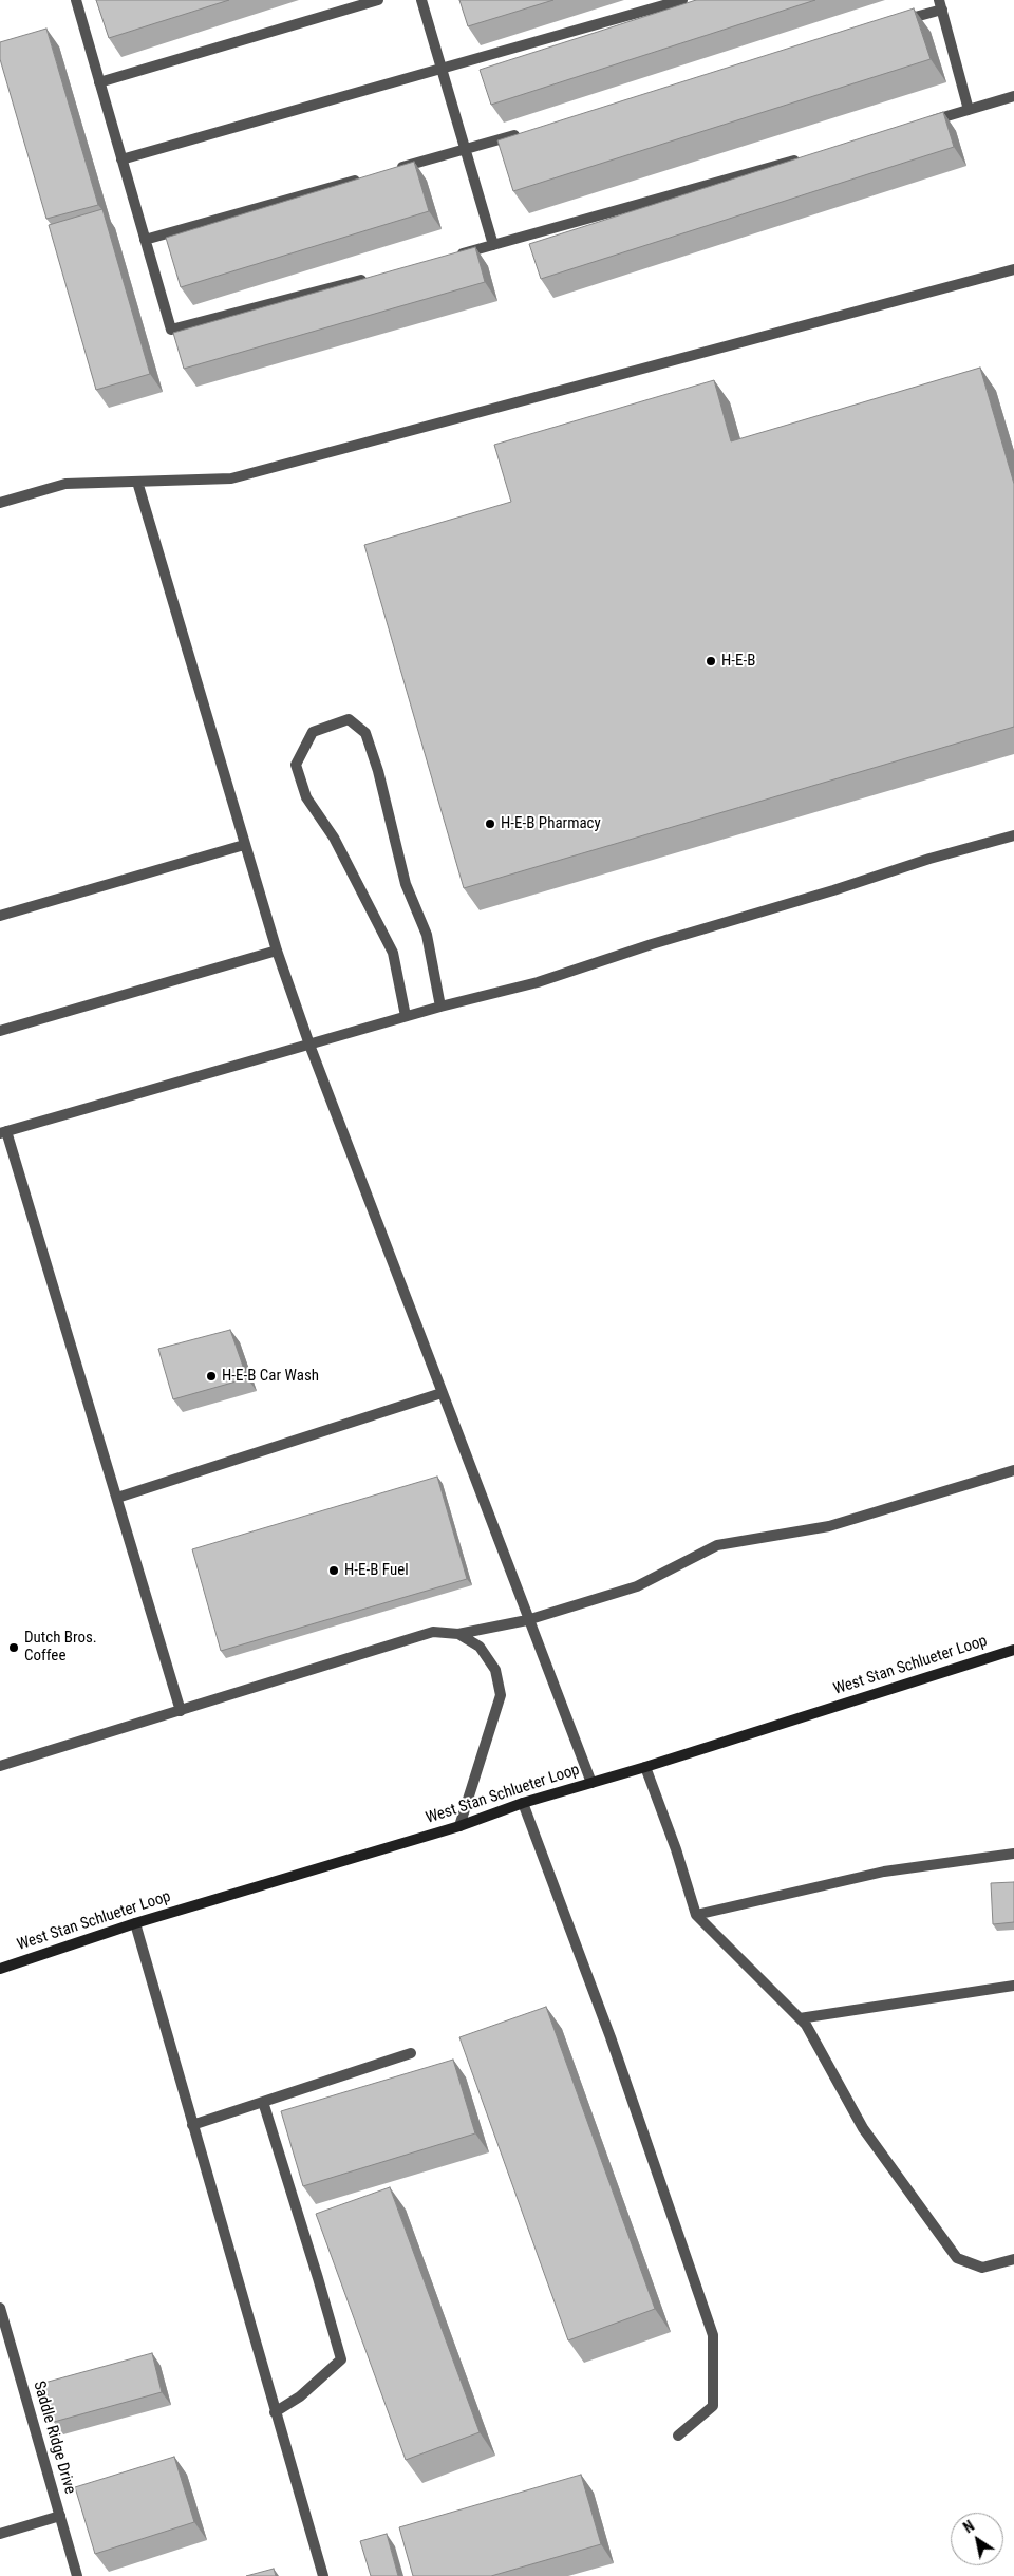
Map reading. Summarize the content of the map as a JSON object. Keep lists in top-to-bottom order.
{
  "streets": {
    "main road": ["West Stan Schlueter Loop"],
    "street": ["Saddle Ridge Drive"]
  },
  "places": [
    "H-E-B",
    "H-E-B Pharmacy",
    "H-E-B Car Wash",
    "H-E-B Fuel",
    "Dutch Bros. Coffee"
  ],
  "north": "top left"
}
